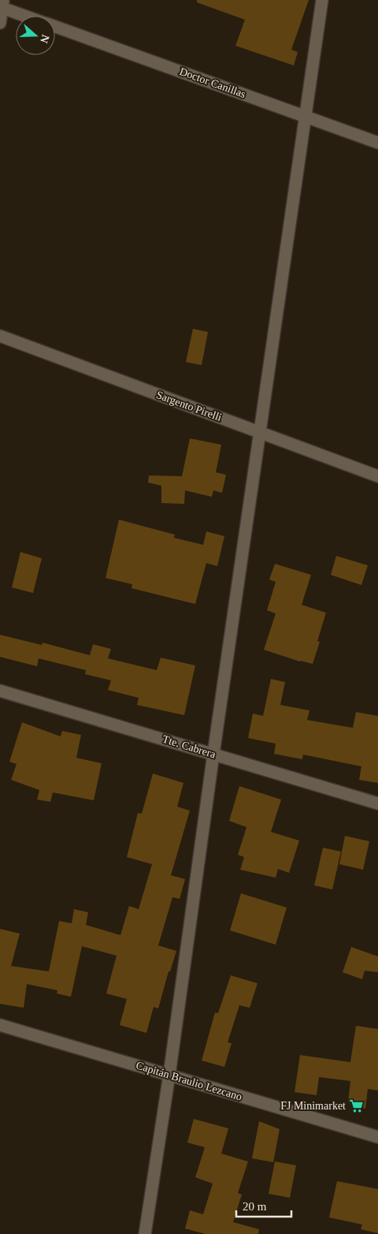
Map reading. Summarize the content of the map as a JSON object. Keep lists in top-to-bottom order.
{
  "streets": {
    "street": [
      "Doctor Canillas",
      "Sargento Pirelli",
      "Tte. Cabrera",
      "Capitán Braulio Lezcano"
    ]
  },
  "places": {
    "supermarket": ["FJ Minimarket"]
  },
  "scale_bar": "20 m",
  "north": "right"
}
